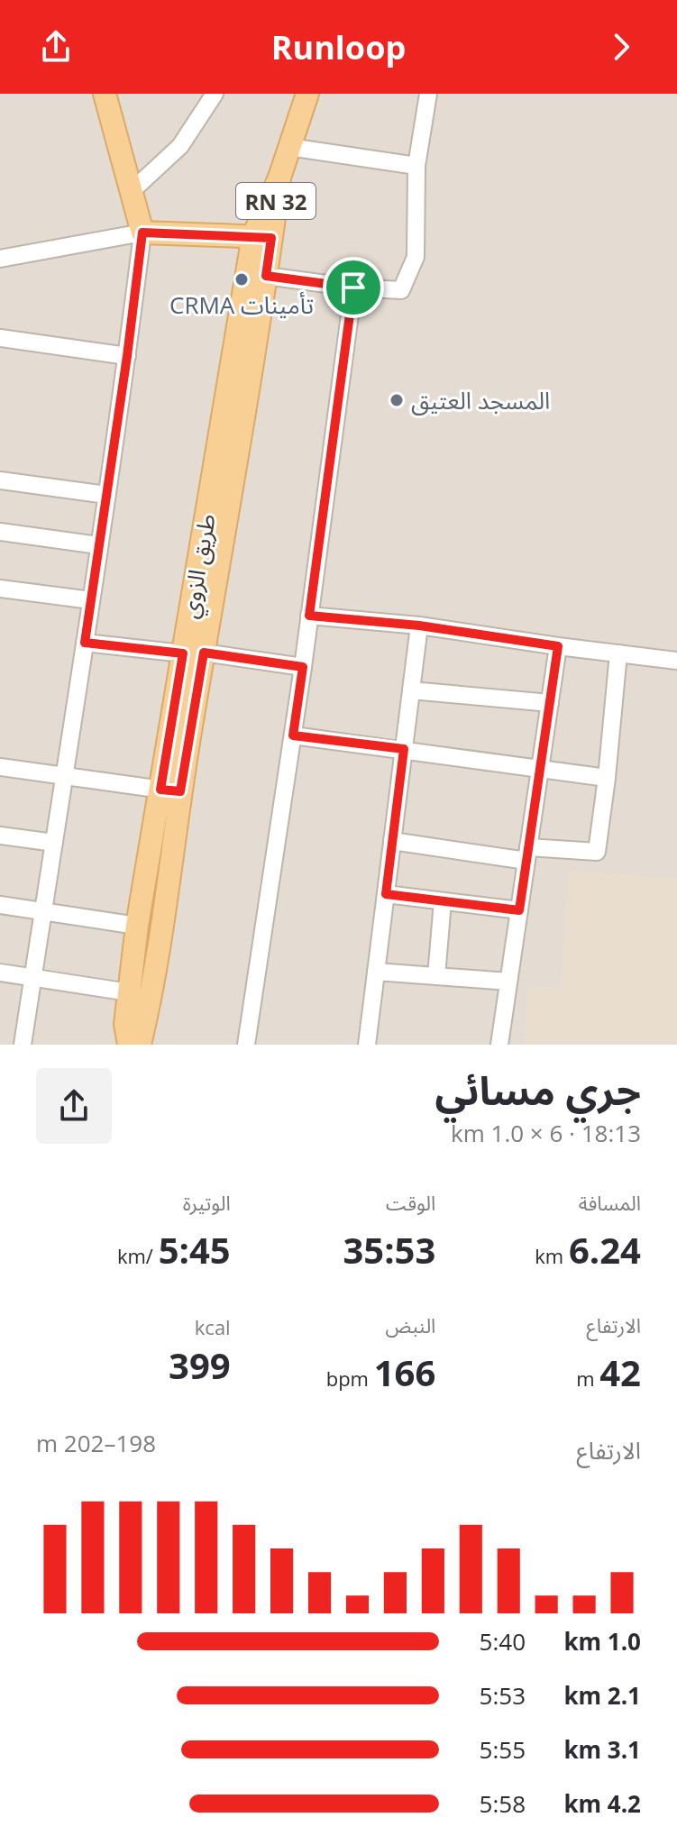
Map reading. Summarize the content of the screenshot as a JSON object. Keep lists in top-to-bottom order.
{
  "streets": {
    "main road": ["RN 32", "طريق الزوي"]
  },
  "places": ["CRMA تأمينات", "المسجد العتيق"],
  "page": {
    "header": "Runloop",
    "heading": ["جري مسائي", "18:13 · 6 × 1.0 km"],
    "stats": [
      ["المسافة", "6.24 km"],
      ["الوقت", "35:53"],
      ["الوتيرة", "5:45 /km"],
      ["الارتفاع", "42 m"],
      ["النبض", "166 bpm"],
      ["kcal", "399"]
    ],
    "chart": ["الارتفاع", "198–202 m"],
    "list": [
      {
        "name": "1.0 km",
        "note": "5:40"
      },
      {
        "name": "2.1 km",
        "note": "5:53"
      },
      {
        "name": "3.1 km",
        "note": "5:55"
      },
      {
        "name": "4.2 km",
        "note": "5:58"
      }
    ]
  }
}
